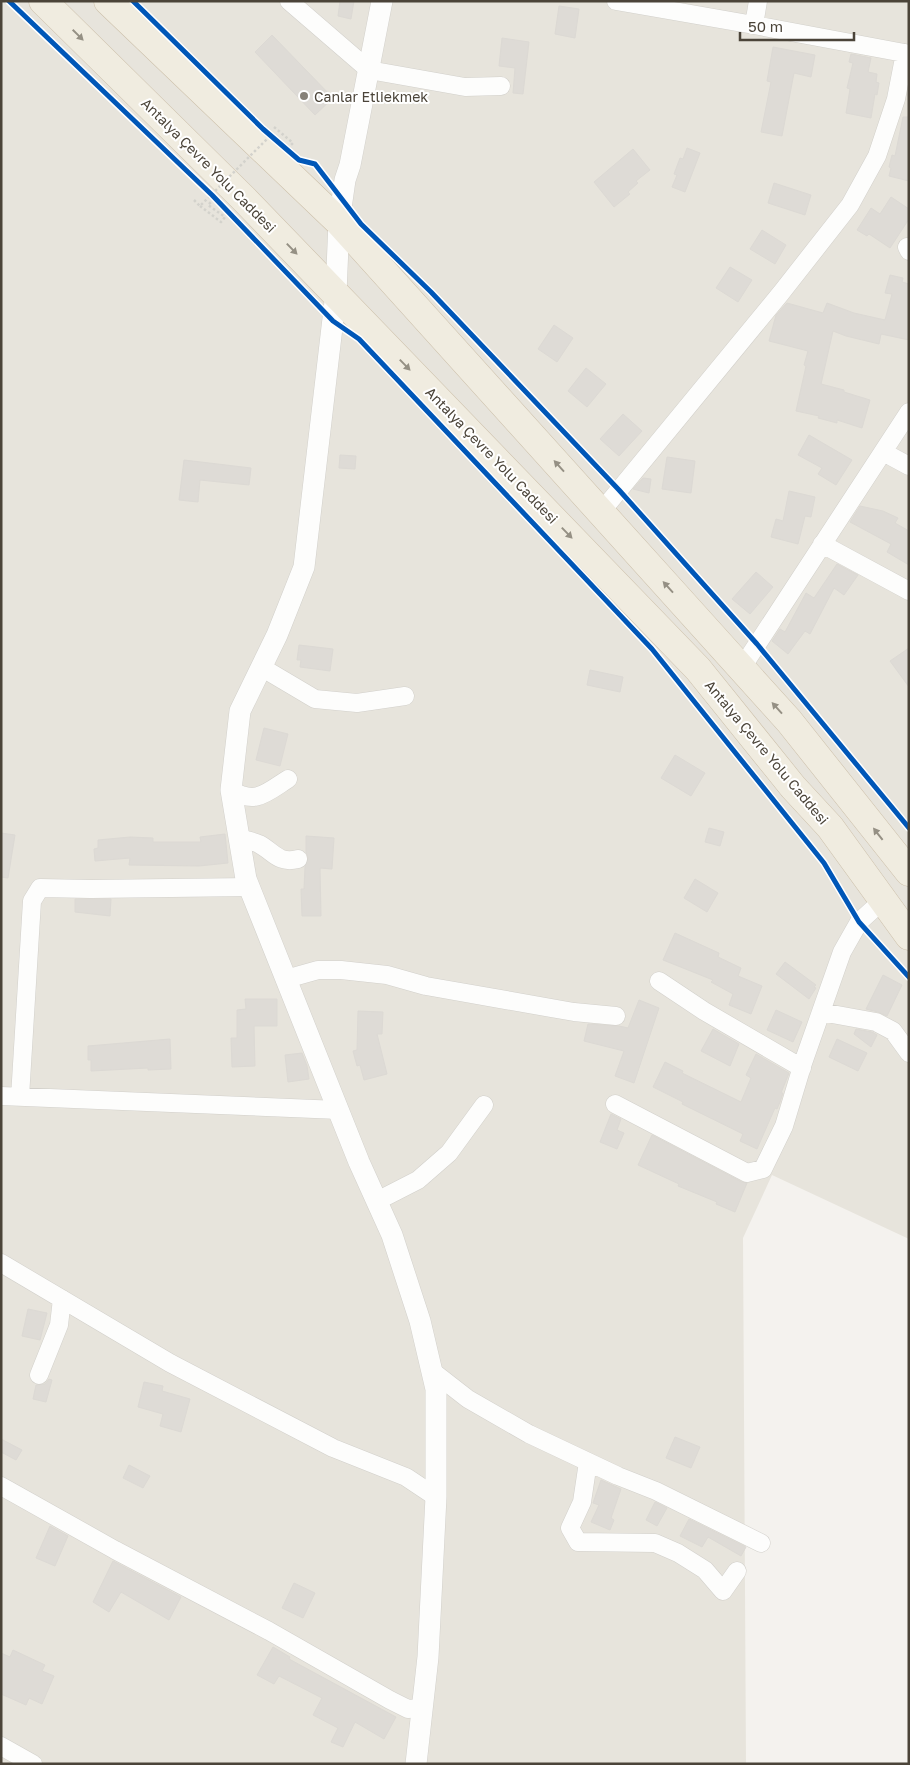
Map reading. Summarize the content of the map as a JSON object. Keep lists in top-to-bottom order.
{
  "streets": {
    "highway": ["Antalya Çevre Yolu Caddesi"]
  },
  "places": ["Canlar Etliekmek"],
  "scale_bar": "50 m"
}
